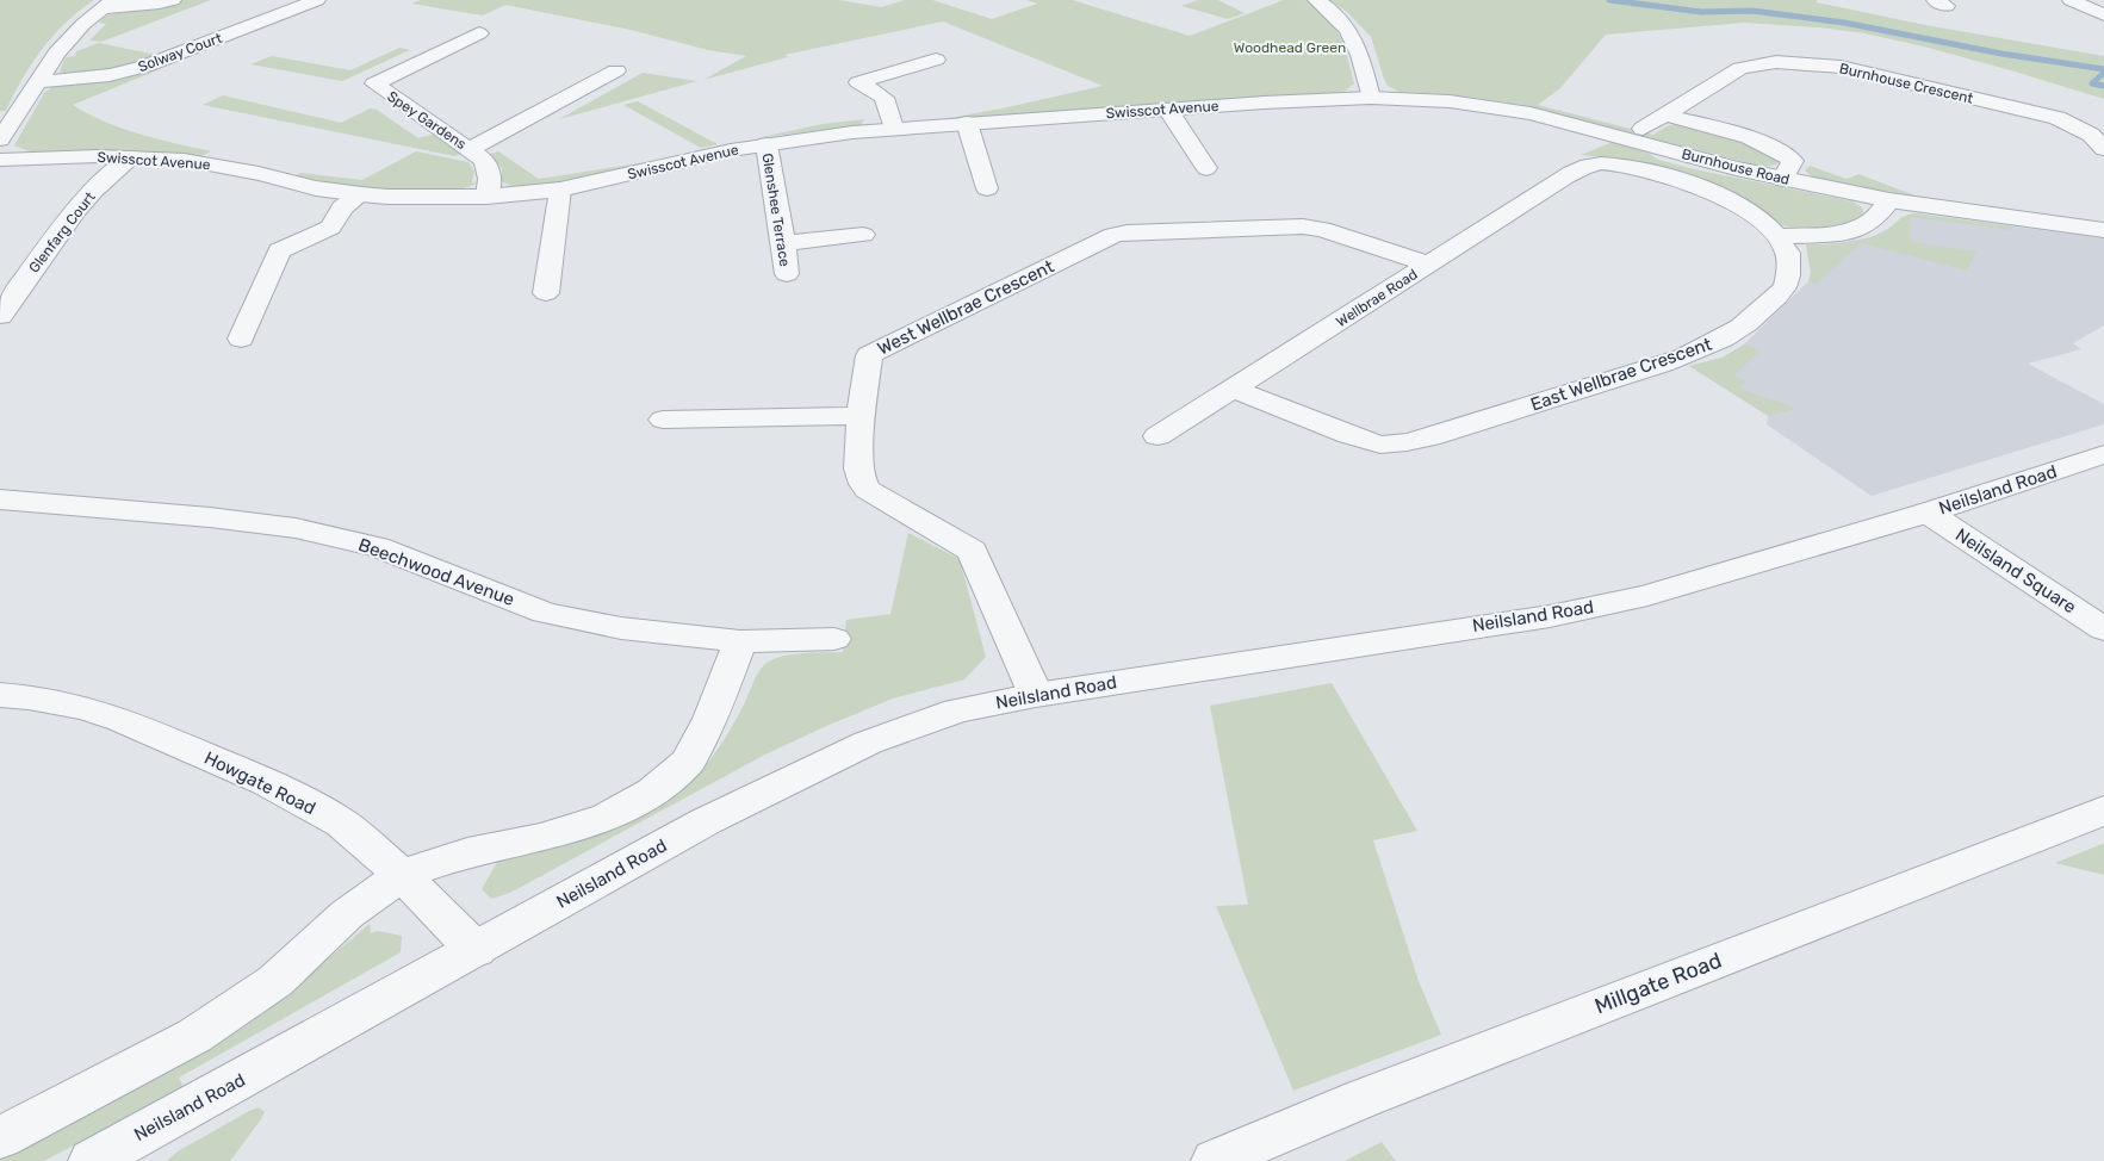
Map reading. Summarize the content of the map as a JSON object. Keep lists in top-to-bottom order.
{
  "streets": {
    "street": [
      "Solway Court",
      "Burnhouse Crescent",
      "Swisscot Avenue",
      "Spey Gardens",
      "Burnhouse Road",
      "Glenshee Terrace",
      "Glenfarg Court",
      "Wellbrae Road",
      "West Wellbrae Crescent",
      "East Wellbrae Crescent",
      "Neilsland Road",
      "Neilsland Square",
      "Beechwood Avenue",
      "Howgate Road",
      "Millgate Road"
    ]
  },
  "crossings": [
    ["Swisscot Avenue", "Spey Gardens"],
    ["Swisscot Avenue", "Burnhouse Road"],
    ["Swisscot Avenue", "Glenshee Terrace"],
    ["Swisscot Avenue", "Glenfarg Court"],
    ["Wellbrae Road", "West Wellbrae Crescent"],
    ["Wellbrae Road", "East Wellbrae Crescent"],
    ["West Wellbrae Crescent", "Neilsland Road"],
    ["Neilsland Road", "Neilsland Square"],
    ["Neilsland Road", "Howgate Road"]
  ],
  "parks": ["Woodhead Green"]
}
